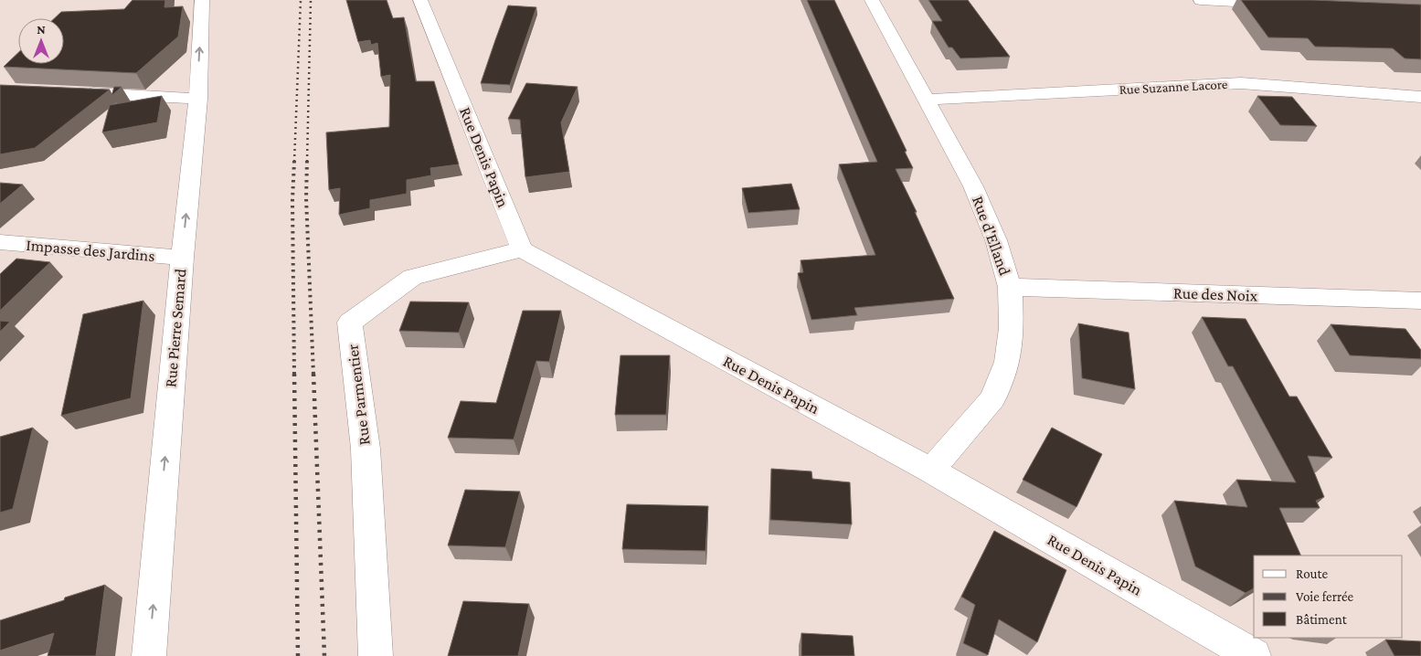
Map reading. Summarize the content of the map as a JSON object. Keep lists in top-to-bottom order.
{
  "streets": {
    "street": [
      "Rue Suzanne Lacore",
      "Rue Denis Papin",
      "Rue d'Elland",
      "Impasse des Jardins",
      "Rue des Noix",
      "Rue Pierre Semard",
      "Rue Parmentier"
    ]
  },
  "crossings": [
    ["Rue Suzanne Lacore", "Rue d'Elland"],
    ["Rue Denis Papin", "Rue d'Elland"],
    ["Rue Denis Papin", "Rue Parmentier"],
    ["Rue d'Elland", "Rue des Noix"],
    ["Impasse des Jardins", "Rue Pierre Semard"]
  ],
  "one_way": ["Rue Pierre Semard"],
  "legend": ["Route", "Voie ferrée", "Bâtiment"],
  "north": "top"
}
